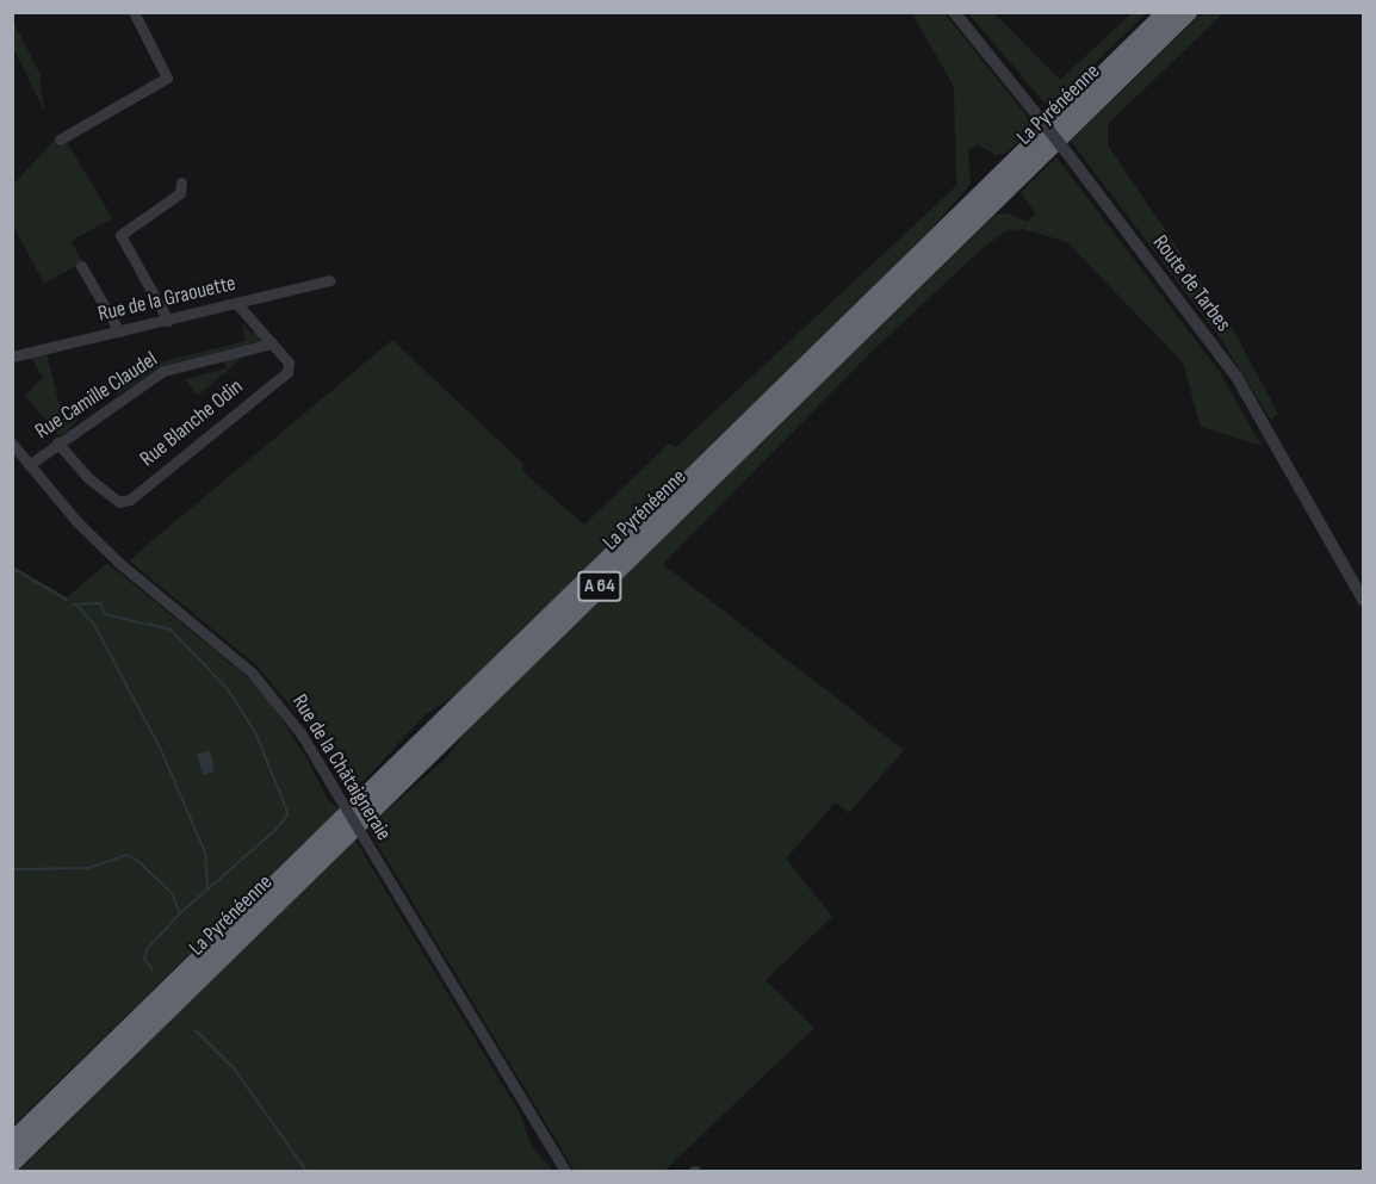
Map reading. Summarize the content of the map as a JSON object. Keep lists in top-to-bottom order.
{
  "streets": {
    "highway": ["La Pyrénéenne", "A 64"],
    "street": [
      "Route de Tarbes",
      "Rue de la Graouette",
      "Rue Camille Claudel",
      "Rue Blanche Odin",
      "Rue de la Châtaigneraie"
    ]
  },
  "crossings": [
    ["Rue de la Graouette", "Rue Blanche Odin"],
    ["Rue Camille Claudel", "Rue Blanche Odin"],
    ["Rue Camille Claudel", "Rue de la Châtaigneraie"]
  ]
}
